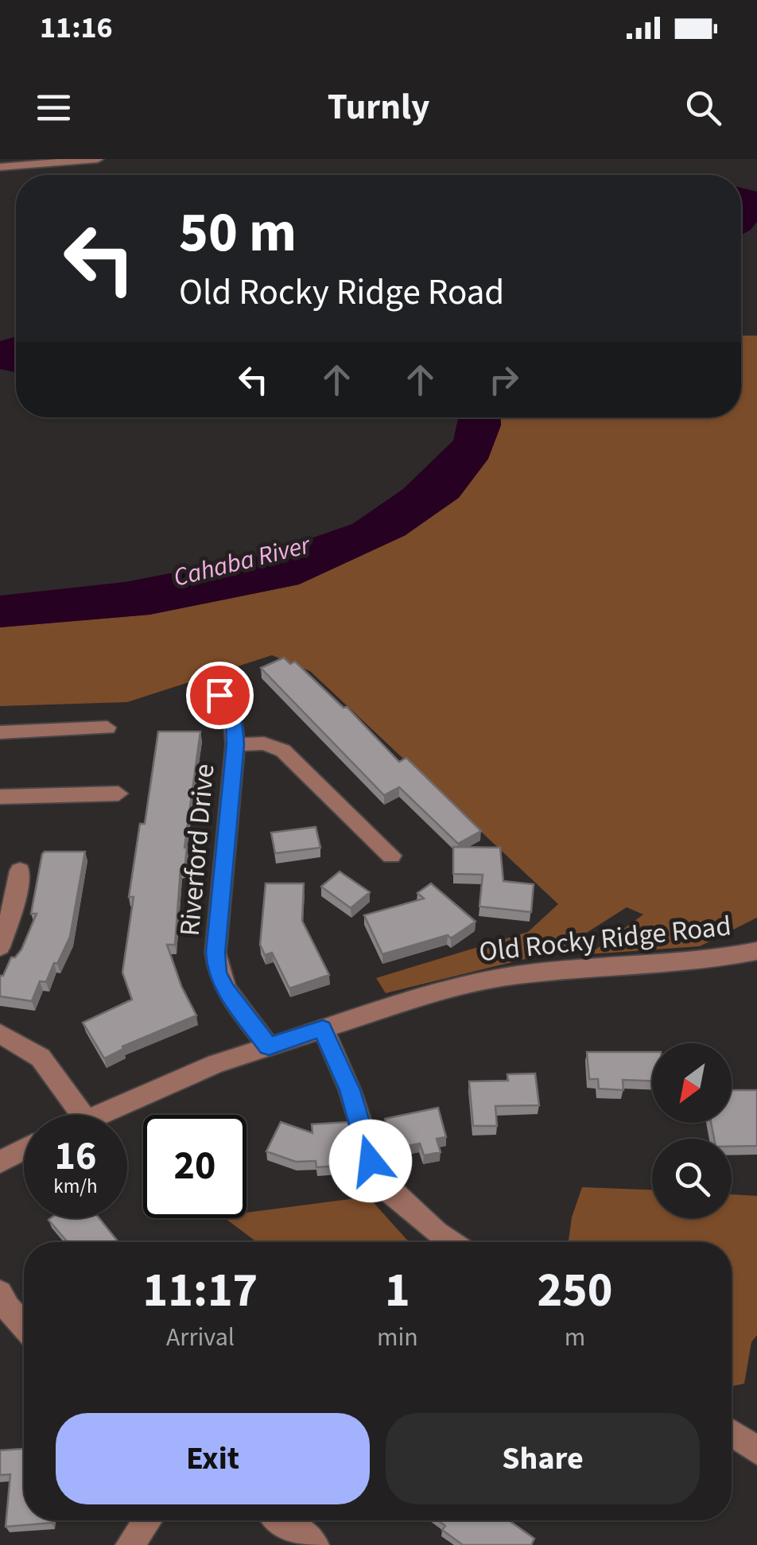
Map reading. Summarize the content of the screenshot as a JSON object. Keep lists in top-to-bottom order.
{
  "streets": {
    "street": ["Riverford Drive", "Old Rocky Ridge Road"]
  },
  "crossings": [
    ["Riverford Drive", "Old Rocky Ridge Road"]
  ],
  "water": ["Cahaba River"],
  "north": "bottom left",
  "page": {
    "status": "11:16",
    "header": "Turnly",
    "turn": ["50 m", "Old Rocky Ridge Road"],
    "speed": "16 km/h",
    "limit": "20",
    "eta": [
      "11:17",
      "Arrival",
      "1",
      "min",
      "250",
      "m"
    ],
    "buttons": ["Exit", "Share"]
  }
}
